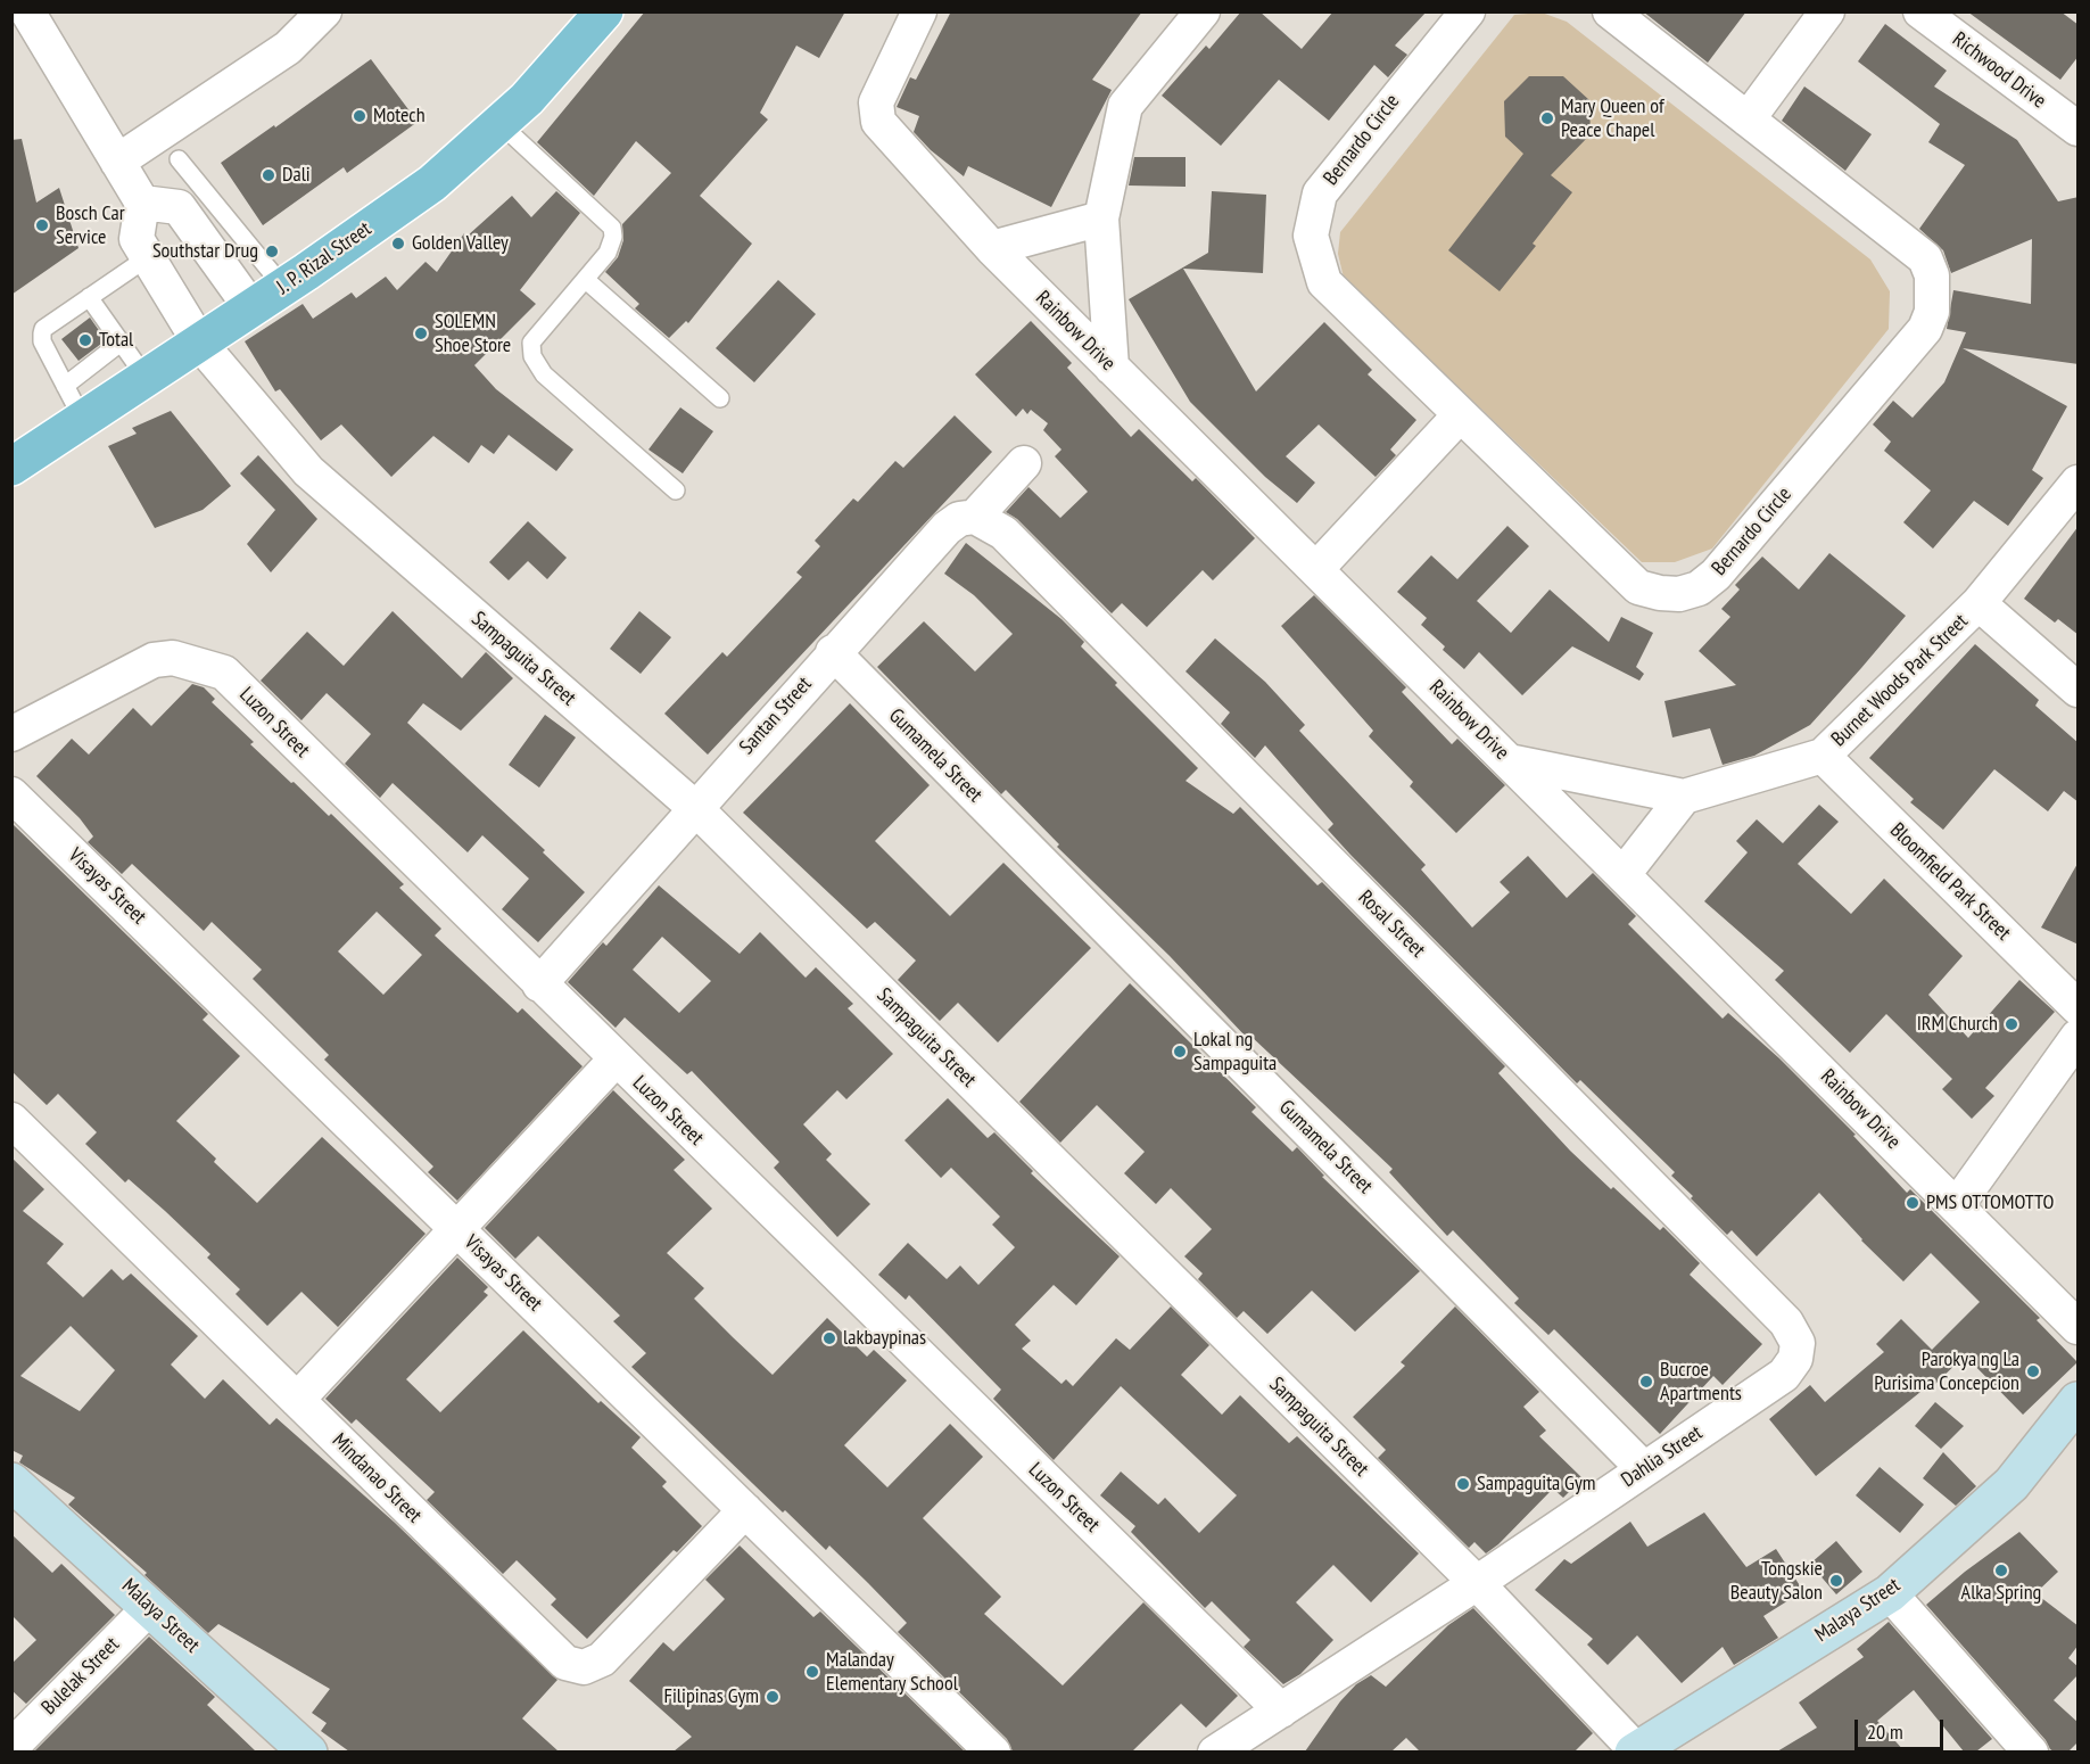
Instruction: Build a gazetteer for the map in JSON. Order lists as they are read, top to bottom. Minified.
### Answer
{"streets":{"main road":["J. P. Rizal Street"],"street":["Richwood Drive","Bernardo Circle","Rainbow Drive","Sampaguita Street","Burnet Woods Park Street","Santan Street","Luzon Street","Gumamela Street","Bloomfield Park Street","Visayas Street","Rosal Street","Dahlia Street","Mindanao Street","Malaya Street","Bulelak Street"]},"crossings":[["J. P. Rizal Street","Sampaguita Street"],["Rainbow Drive","Burnet Woods Park Street"],["Sampaguita Street","Santan Street"],["Sampaguita Street","Dahlia Street"],["Sampaguita Street","Malaya Street"],["Burnet Woods Park Street","Bloomfield Park Street"],["Santan Street","Luzon Street"],["Santan Street","Gumamela Street"],["Santan Street","Rosal Street"],["Gumamela Street","Dahlia Street"],["Visayas Street","Mindanao Street"],["Rosal Street","Dahlia Street"],["Malaya Street","Bulelak Street"]],"places":["Motech","Mary Queen of Peace Chapel","Dali","Bosch Car Service","Golden Valley","Southstar Drug","SOLEMN Shoe Store","Total","IRM Church","Lokal ng Sampaguita","PMS OTTOMOTTO","lakbaypinas","Parokya ng La Purisima Concepcion","Bucroe Apartments","Sampaguita Gym","Alka Spring","Tongskie Beauty Salon","Malanday Elementary School","Filipinas Gym"],"scale_bar":"20 m"}
